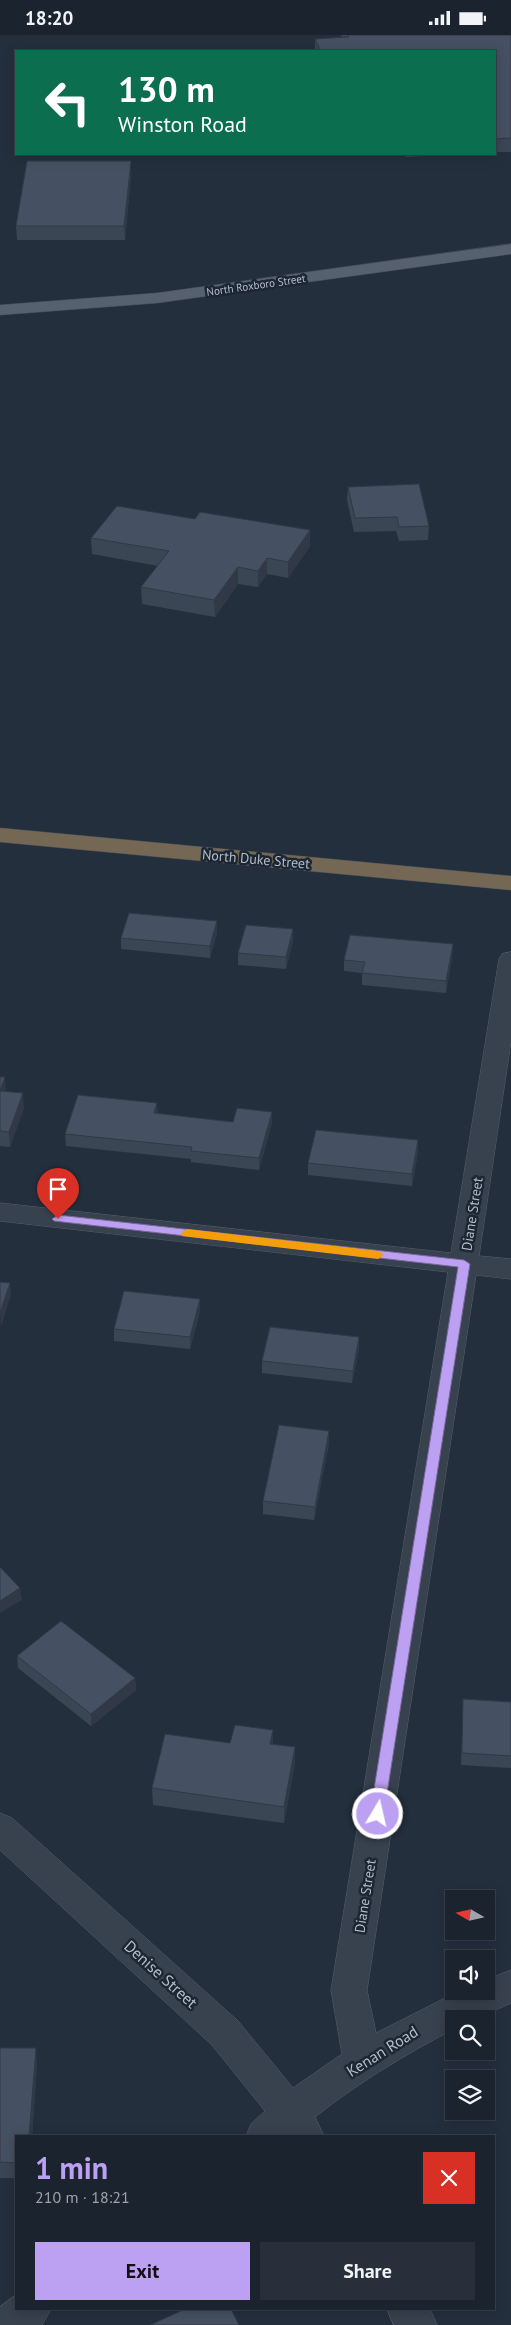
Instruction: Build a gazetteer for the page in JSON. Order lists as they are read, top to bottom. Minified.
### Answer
{"streets":{"highway":["North Duke Street"],"main road":["North Roxboro Street"],"street":["Diane Street","Denise Street","Kenan Road"]},"crossings":[["Diane Street","Kenan Road"],["Denise Street","Kenan Road"]],"north":"left","page":{"status":"18:20","turn":["130 m","Winston Road"],"heading":["1 min","210 m · 18:21"],"buttons":["Exit","Share"]}}
